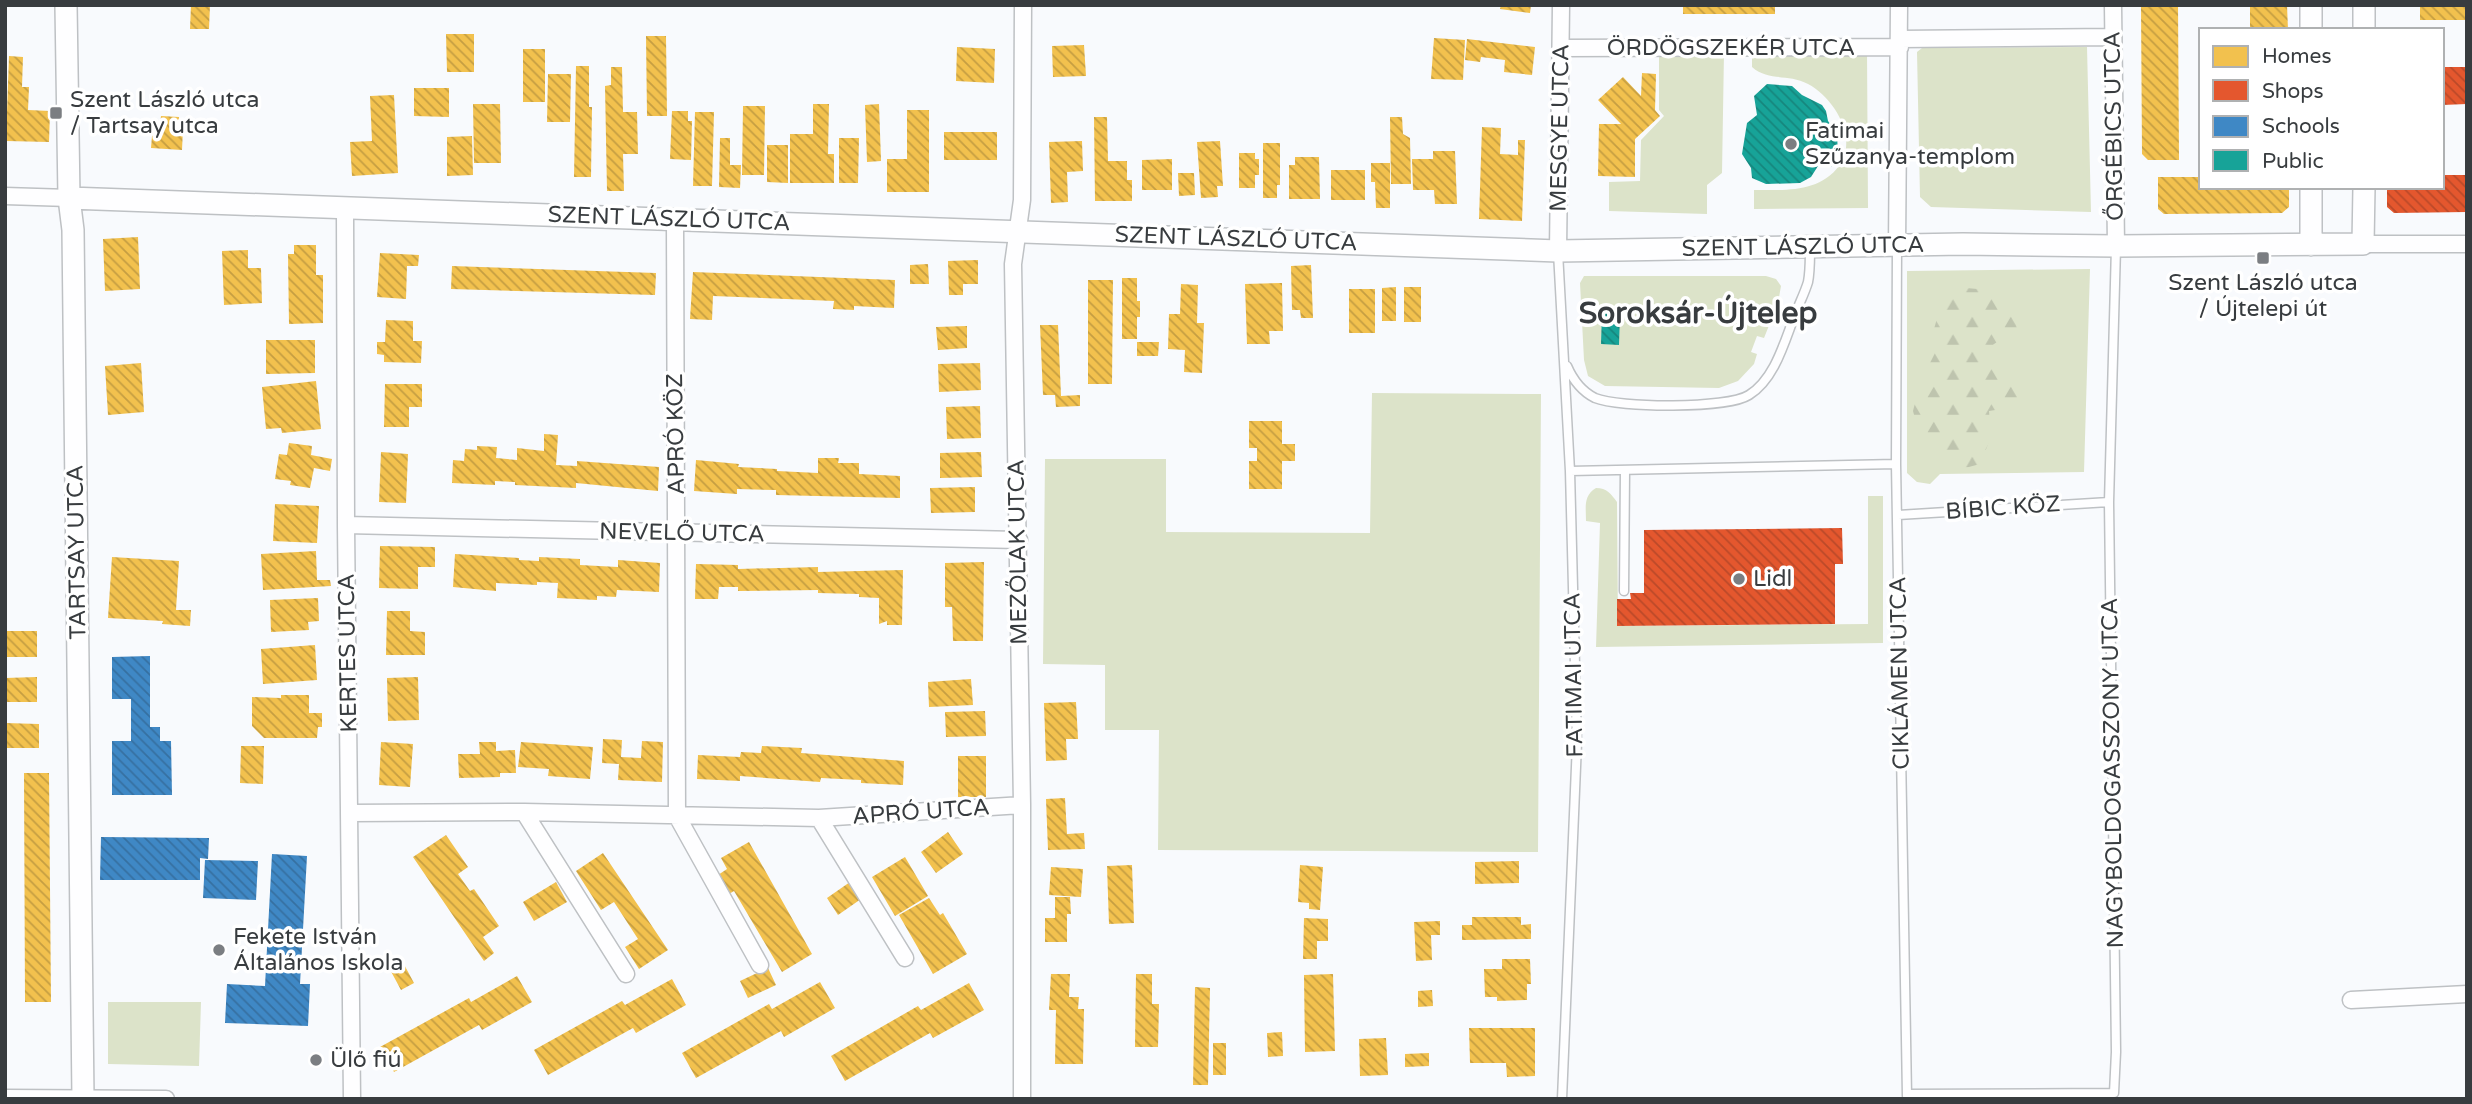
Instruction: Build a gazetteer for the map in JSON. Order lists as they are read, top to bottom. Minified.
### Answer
{"streets":{"street":["ÖRDÖGSZEKÉR UTCA","ŐRGÉBICS UTCA","MESGYE UTCA","SZENT LÁSZLÓ UTCA","APRÓ KÖZ","NEVELŐ UTCA","TARTSAY UTCA","MEZŐLAK UTCA","KERTES UTCA","APRÓ UTCA"],"lane":["BÍBIC KÖZ","CIKLÁMEN UTCA","FATIMAI UTCA","NAGYBOLDOGASSZONY UTCA"]},"crossings":[["ÖRDÖGSZEKÉR UTCA","ŐRGÉBICS UTCA"],["ÖRDÖGSZEKÉR UTCA","MESGYE UTCA"],["ŐRGÉBICS UTCA","SZENT LÁSZLÓ UTCA"],["ŐRGÉBICS UTCA","NAGYBOLDOGASSZONY UTCA"],["MESGYE UTCA","SZENT LÁSZLÓ UTCA"],["MESGYE UTCA","FATIMAI UTCA"],["SZENT LÁSZLÓ UTCA","APRÓ KÖZ"],["SZENT LÁSZLÓ UTCA","TARTSAY UTCA"],["SZENT LÁSZLÓ UTCA","MEZŐLAK UTCA"],["SZENT LÁSZLÓ UTCA","KERTES UTCA"],["SZENT LÁSZLÓ UTCA","CIKLÁMEN UTCA"],["SZENT LÁSZLÓ UTCA","FATIMAI UTCA"],["SZENT LÁSZLÓ UTCA","NAGYBOLDOGASSZONY UTCA"],["APRÓ KÖZ","NEVELŐ UTCA"],["APRÓ KÖZ","APRÓ UTCA"],["BÍBIC KÖZ","CIKLÁMEN UTCA"],["BÍBIC KÖZ","NAGYBOLDOGASSZONY UTCA"],["NEVELŐ UTCA","MEZŐLAK UTCA"],["NEVELŐ UTCA","KERTES UTCA"],["MEZŐLAK UTCA","APRÓ UTCA"],["KERTES UTCA","APRÓ UTCA"],["CIKLÁMEN UTCA","NAGYBOLDOGASSZONY UTCA"]],"districts":["Soroksár-Újtelep"],"places":{"transit":["Szent László utca / Tartsay utca","Szent László utca / Újtelepi út"],"other":["Fatimai Szűzanya-templom","Lidl","Fekete István Általános Iskola","Ülő fiú"]},"legend":["Homes","Shops","Schools","Public"]}
